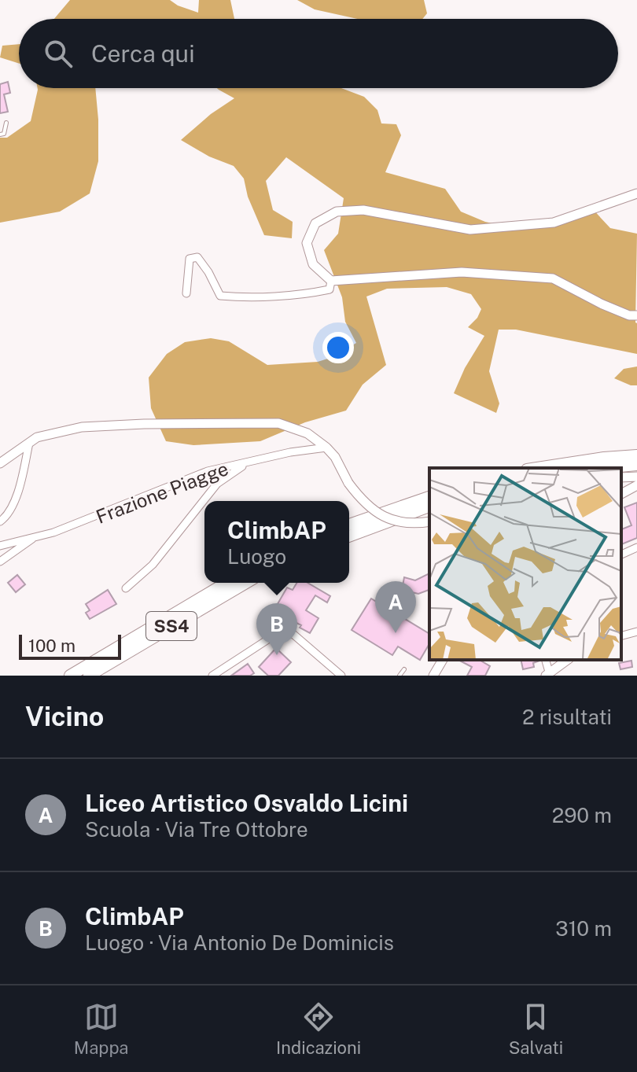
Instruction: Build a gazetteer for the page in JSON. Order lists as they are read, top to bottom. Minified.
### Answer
{"streets":{"highway":["SS4"],"street":["Frazione Piagge"]},"scale_bar":"100 m","page":{"search":"Cerca qui","popup":["ClimbAP","Luogo"],"pins":["A","B"],"scale":"100 m","heading":["Vicino","2 risultati"],"list":[{"mark":"A","name":"Liceo Artistico Osvaldo Licini","note":"Scuola · Via Tre Ottobre","value":"290 m"},{"mark":"B","name":"ClimbAP","note":"Luogo · Via Antonio De Dominicis","value":"310 m"}],"nav":["Mappa","Indicazioni","Salvati"]}}
